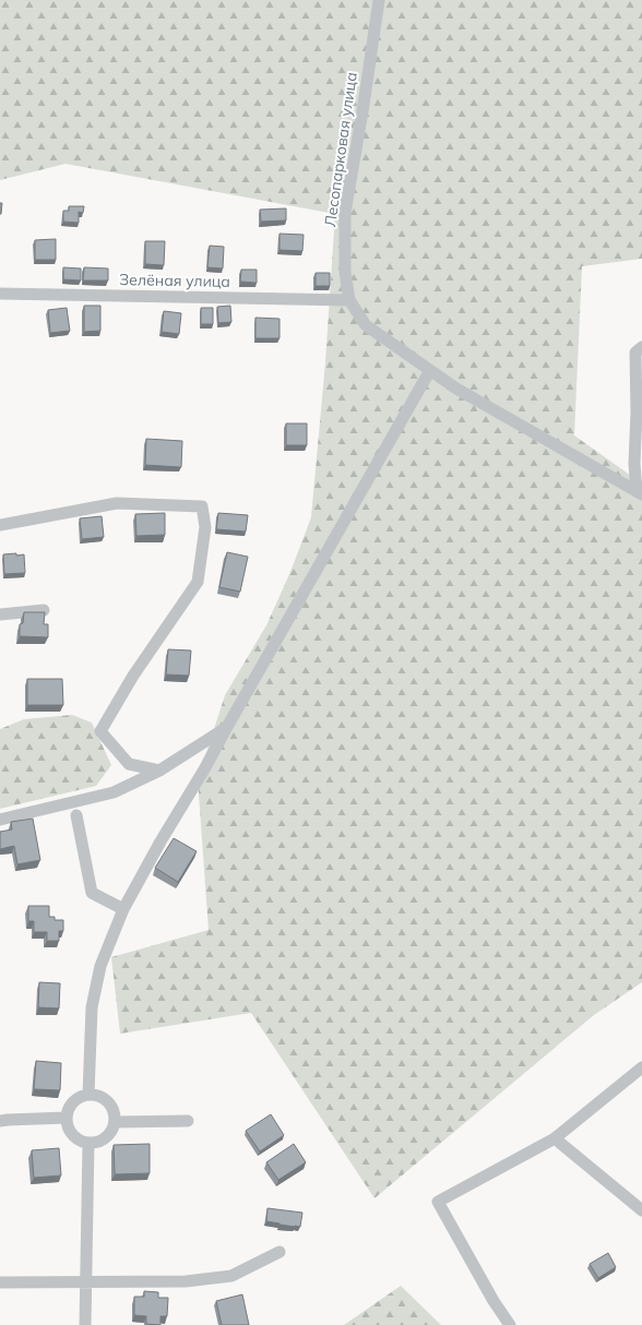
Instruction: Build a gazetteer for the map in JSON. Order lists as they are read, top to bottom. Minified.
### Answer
{"streets":{"street":["Лесопарковая улица","Зелёная улица"]},"crossings":[["Лесопарковая улица","Зелёная улица"]]}
